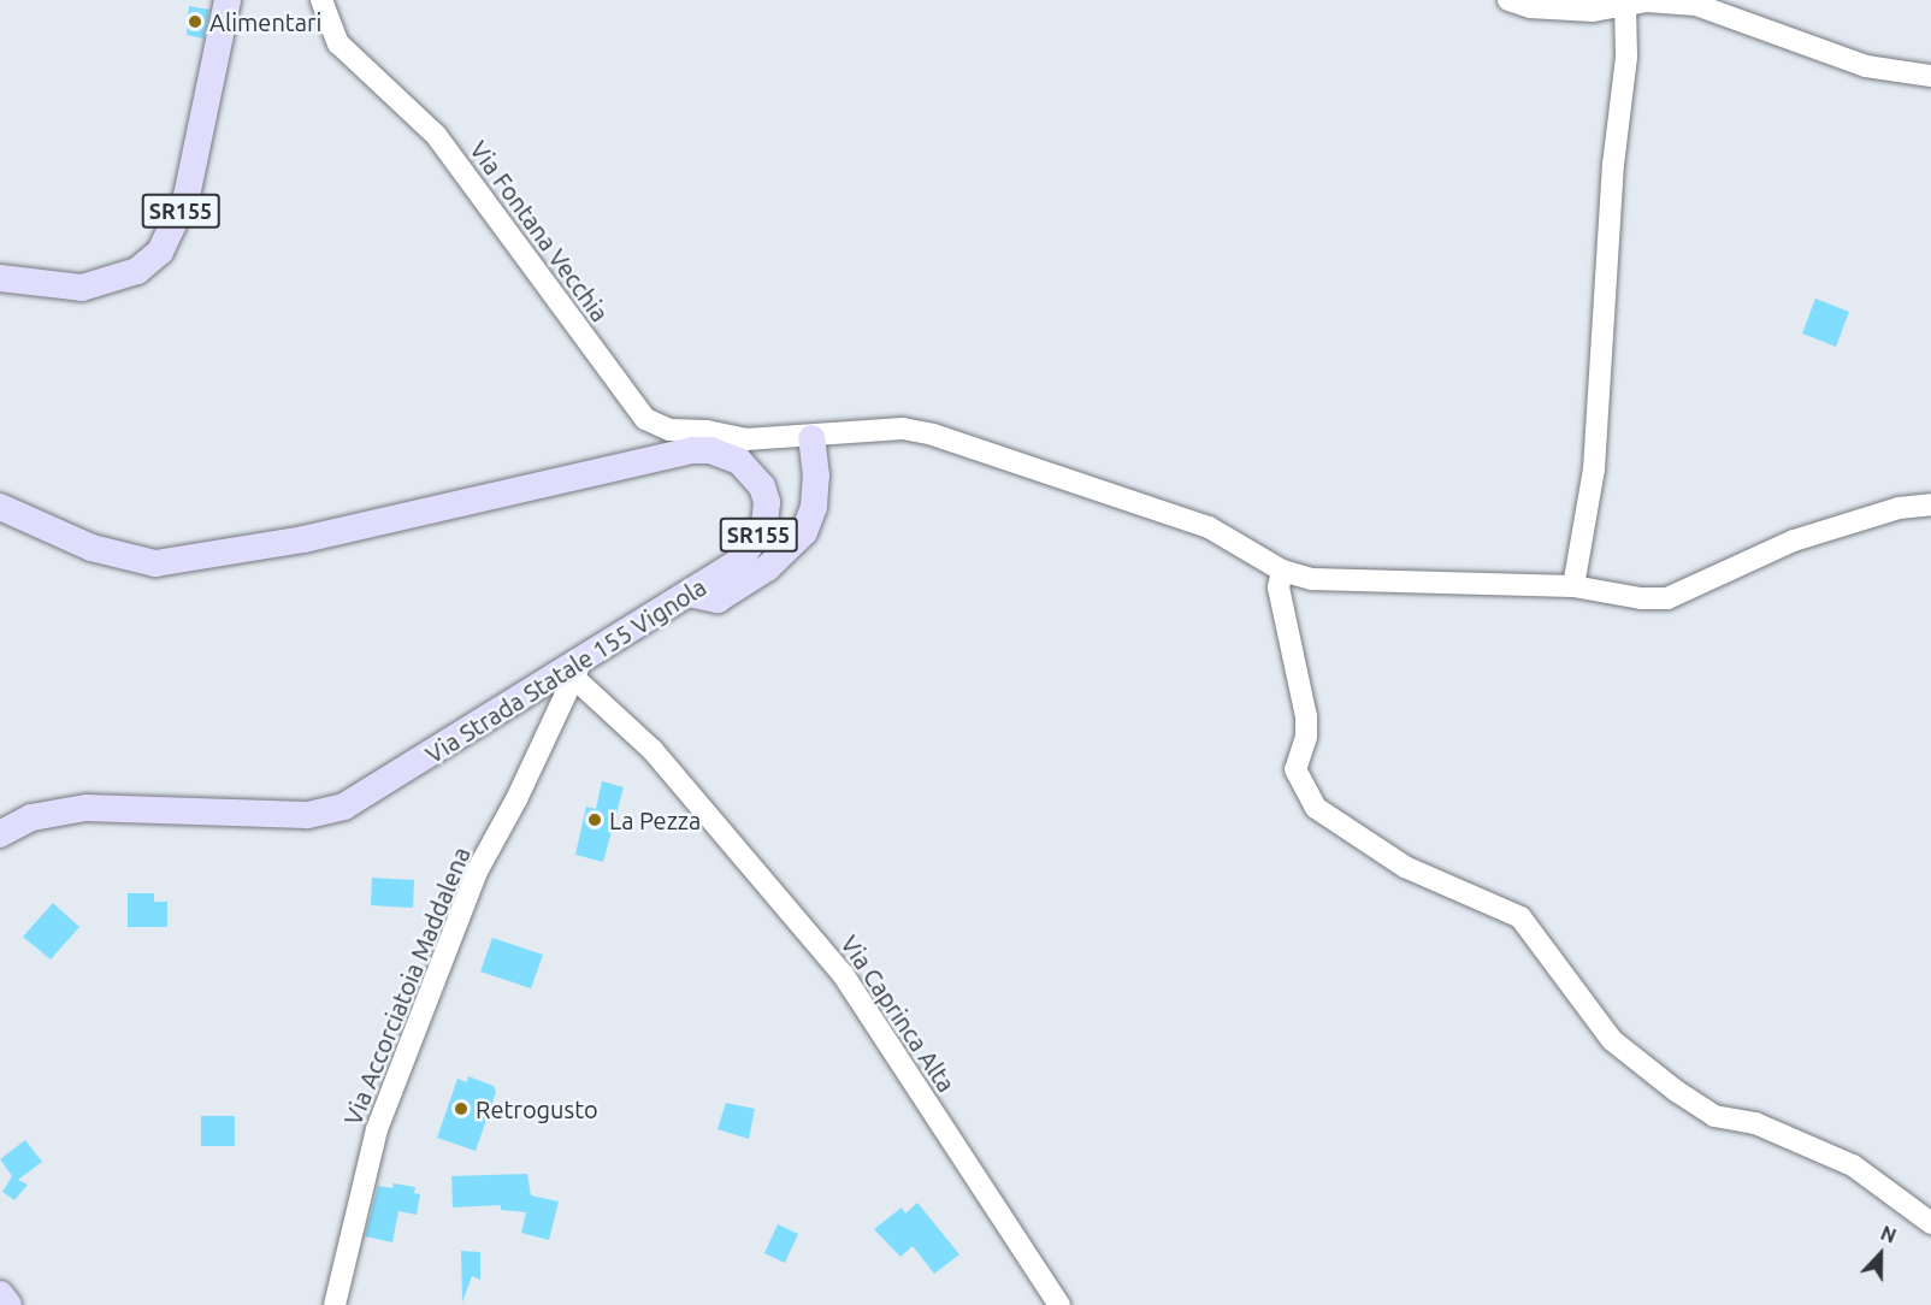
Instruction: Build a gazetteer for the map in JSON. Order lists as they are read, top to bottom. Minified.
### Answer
{"streets":{"main road":["SR155","Via Strada Statale 155 Vignola"],"street":["Via Fontana Vecchia","Via Accorciatoia Maddalena","Via Caprinca Alta"]},"crossings":[["Via Fontana Vecchia","Via Strada Statale 155 Vignola"],["Via Strada Statale 155 Vignola","Via Accorciatoia Maddalena"],["Via Strada Statale 155 Vignola","Via Caprinca Alta"],["Via Accorciatoia Maddalena","Via Caprinca Alta"]],"places":["Alimentari","La Pezza","Retrogusto"],"north":"top"}
